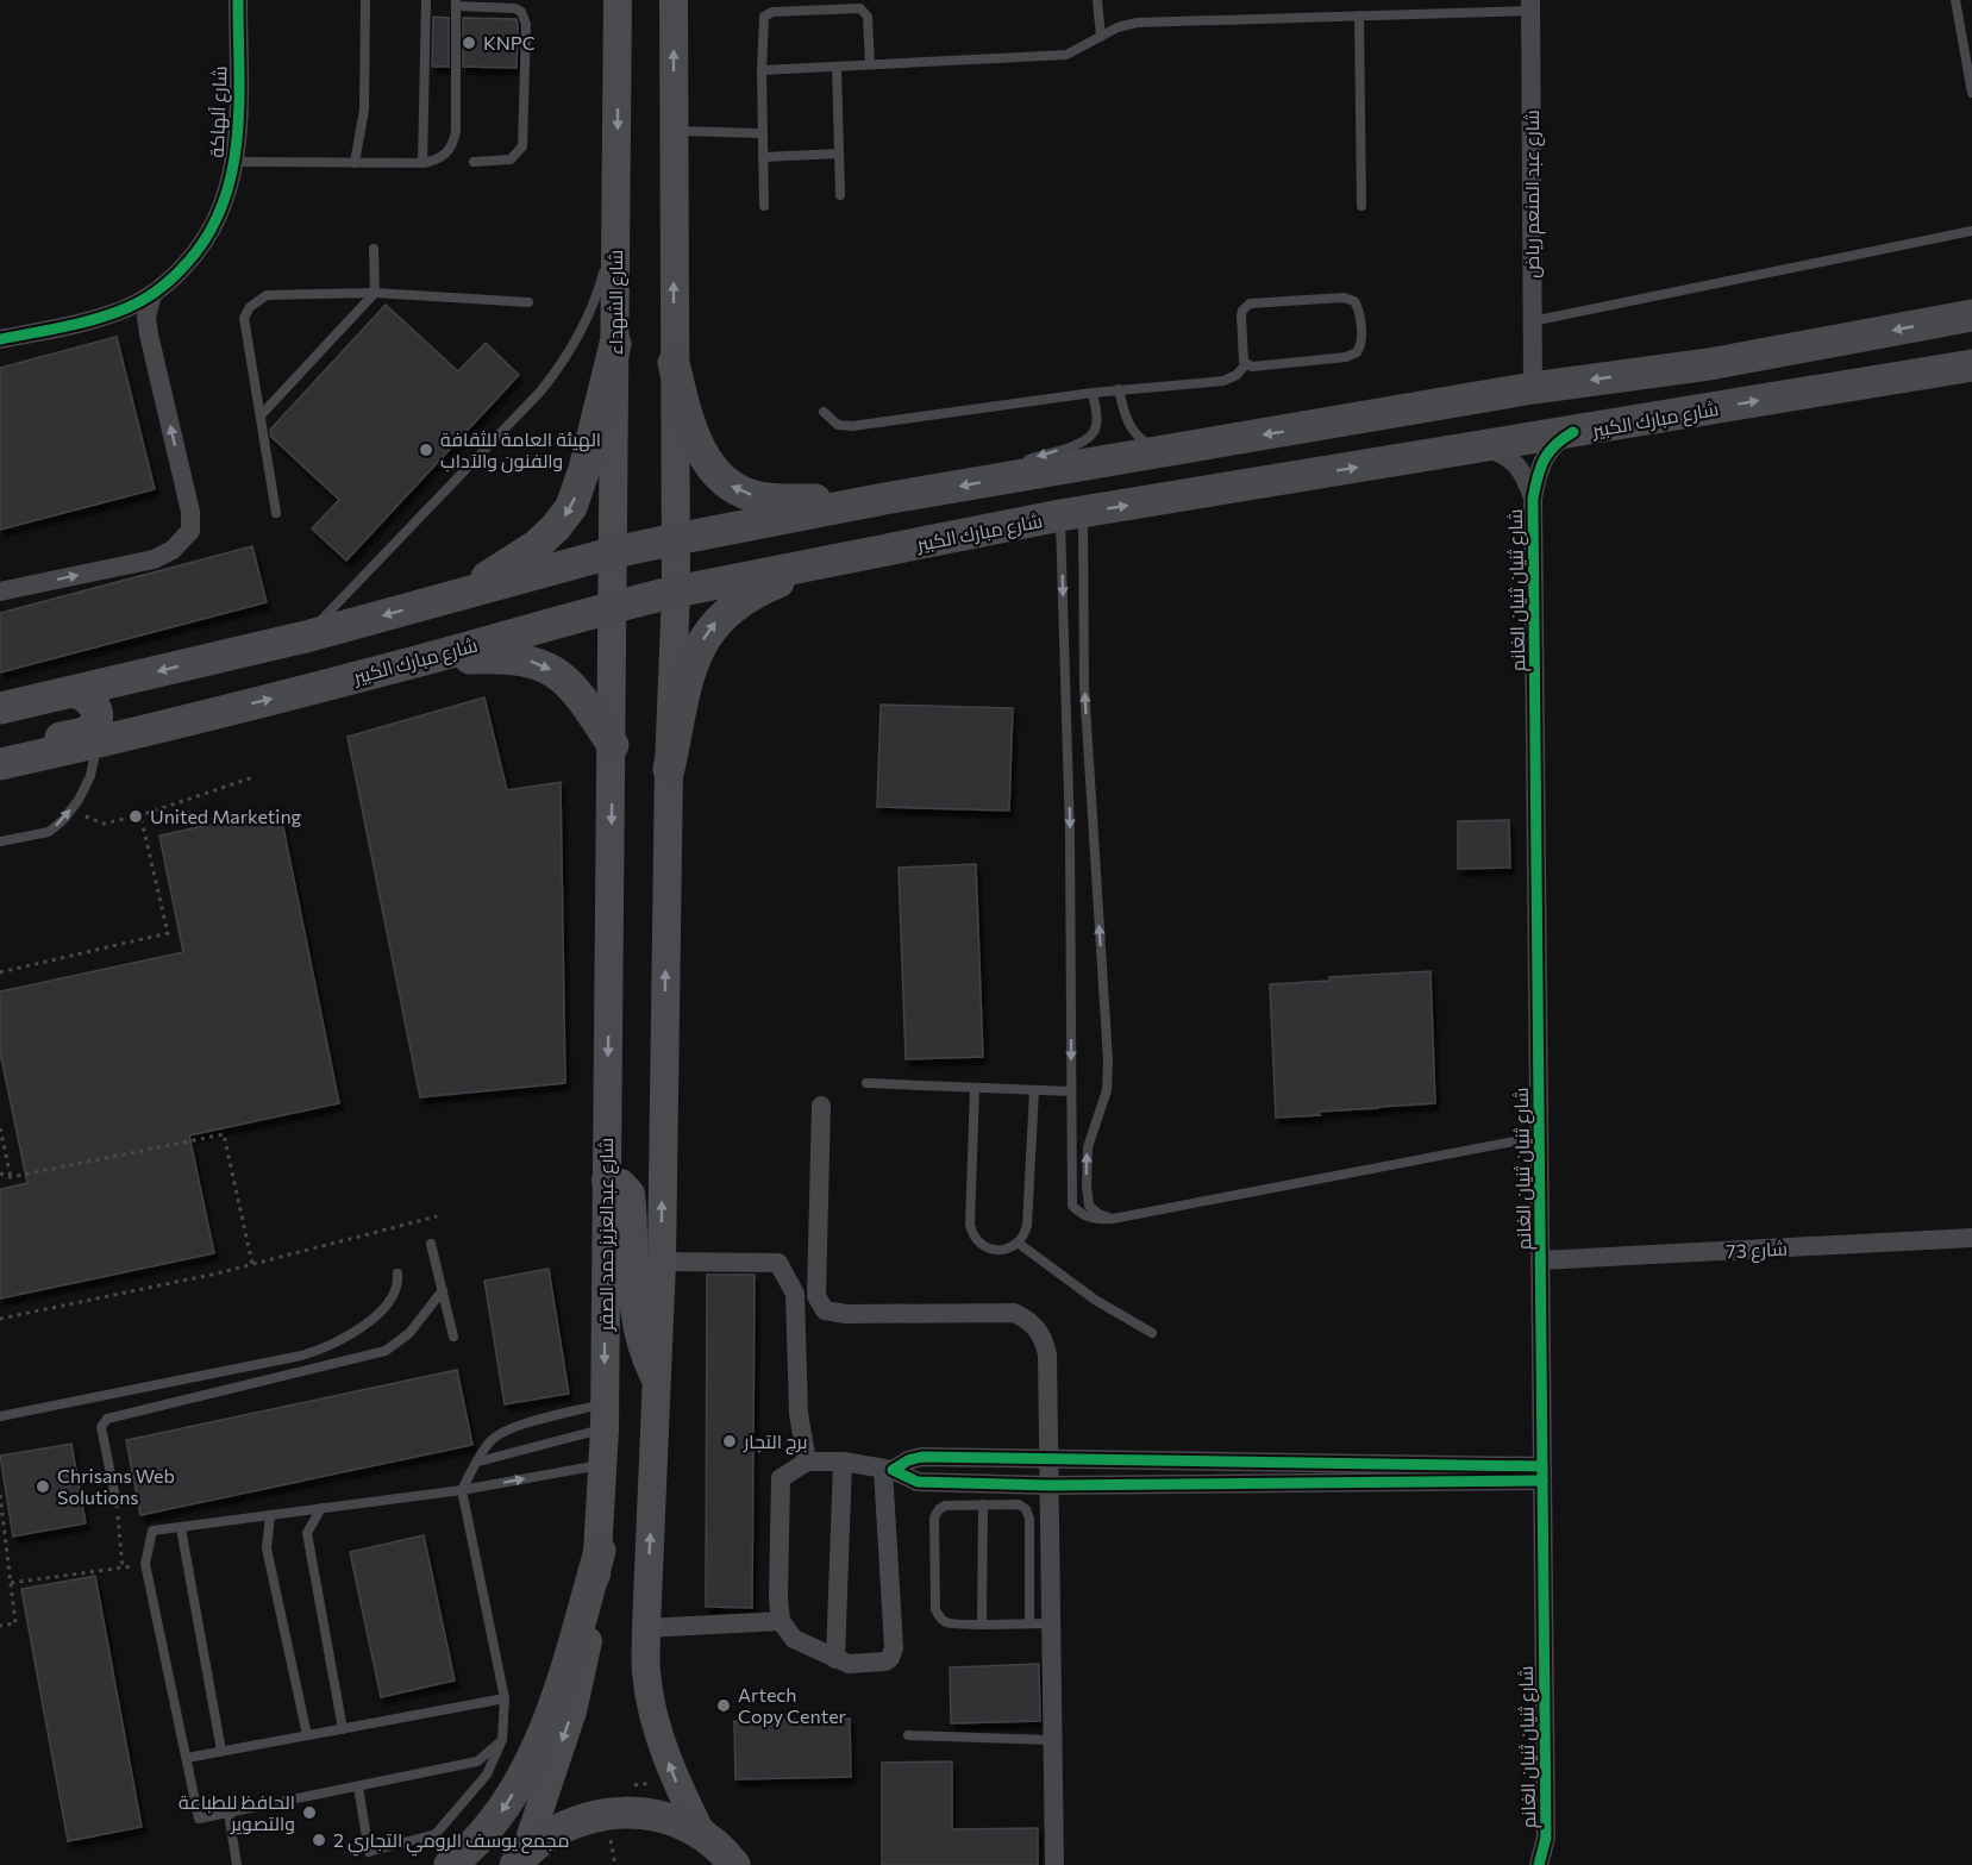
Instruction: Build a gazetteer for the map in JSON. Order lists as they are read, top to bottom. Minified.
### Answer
{"streets":{"main road":["شارع الشهداء","شارع مبارك الكبير","شارع عبدالعزيز حمد الصقر"],"street":["شارع آلهاكة","شارع عبد المنعم رياض","شارع ثنيان ثنيان الغانم","شارع 73"]},"crossings":[["شارع الشهداء","شارع مبارك الكبير"],["شارع الشهداء","شارع عبدالعزيز حمد الصقر"],["شارع مبارك الكبير","شارع عبدالعزيز حمد الصقر"],["شارع ثنيان ثنيان الغانم","شارع 73"]],"places":["KNPC","الهيئة العامة للثقافة والفنون والآداب","United Marketing","برج التجار","Chrisans Web Solutions","Artech Copy Center","الحافظ للطباعة والتصوير","مجمع يوسف الرومي التجاري 2"]}
